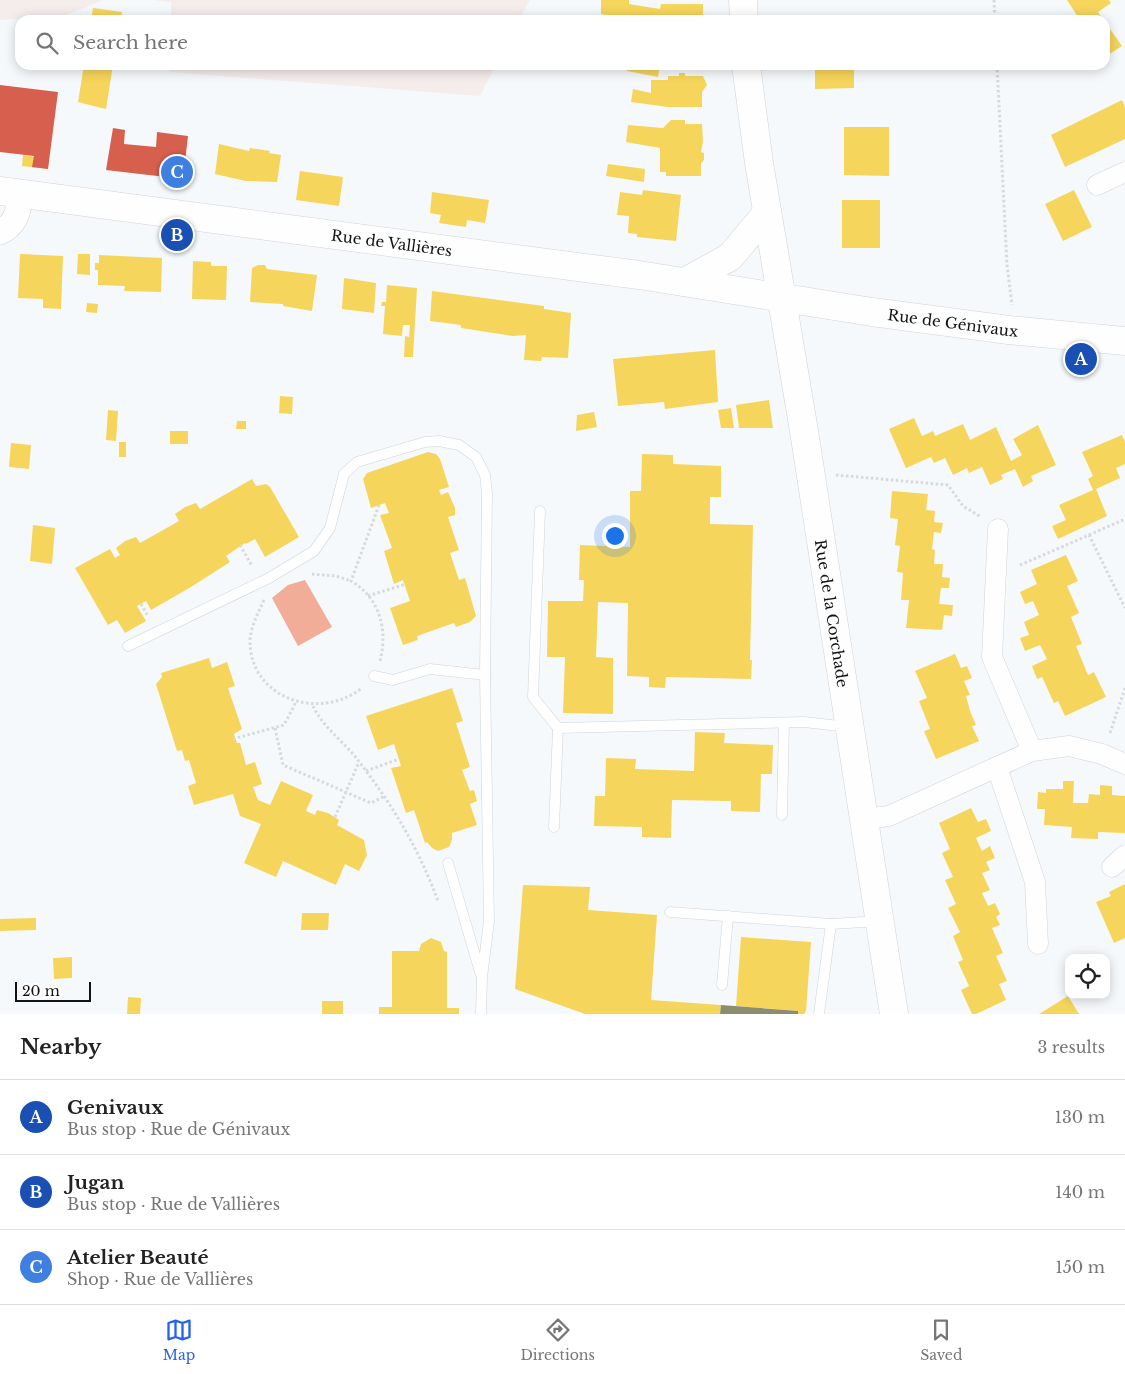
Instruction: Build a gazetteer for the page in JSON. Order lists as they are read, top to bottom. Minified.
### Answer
{"streets":{"main road":["Rue de Vallières","Rue de Génivaux","Rue de la Corchade"]},"crossings":[["Rue de Vallières","Rue de Génivaux"],["Rue de Vallières","Rue de la Corchade"],["Rue de Génivaux","Rue de la Corchade"]],"scale_bar":"20 m","page":{"search":"Search here","pins":["C","B","A"],"scale":"20 m","heading":["Nearby","3 results"],"list":[{"mark":"A","name":"Genivaux","note":"Bus stop · Rue de Génivaux","value":"130 m"},{"mark":"B","name":"Jugan","note":"Bus stop · Rue de Vallières","value":"140 m"},{"mark":"C","name":"Atelier Beauté","note":"Shop · Rue de Vallières","value":"150 m"}],"nav":["Map","Directions","Saved"]}}
